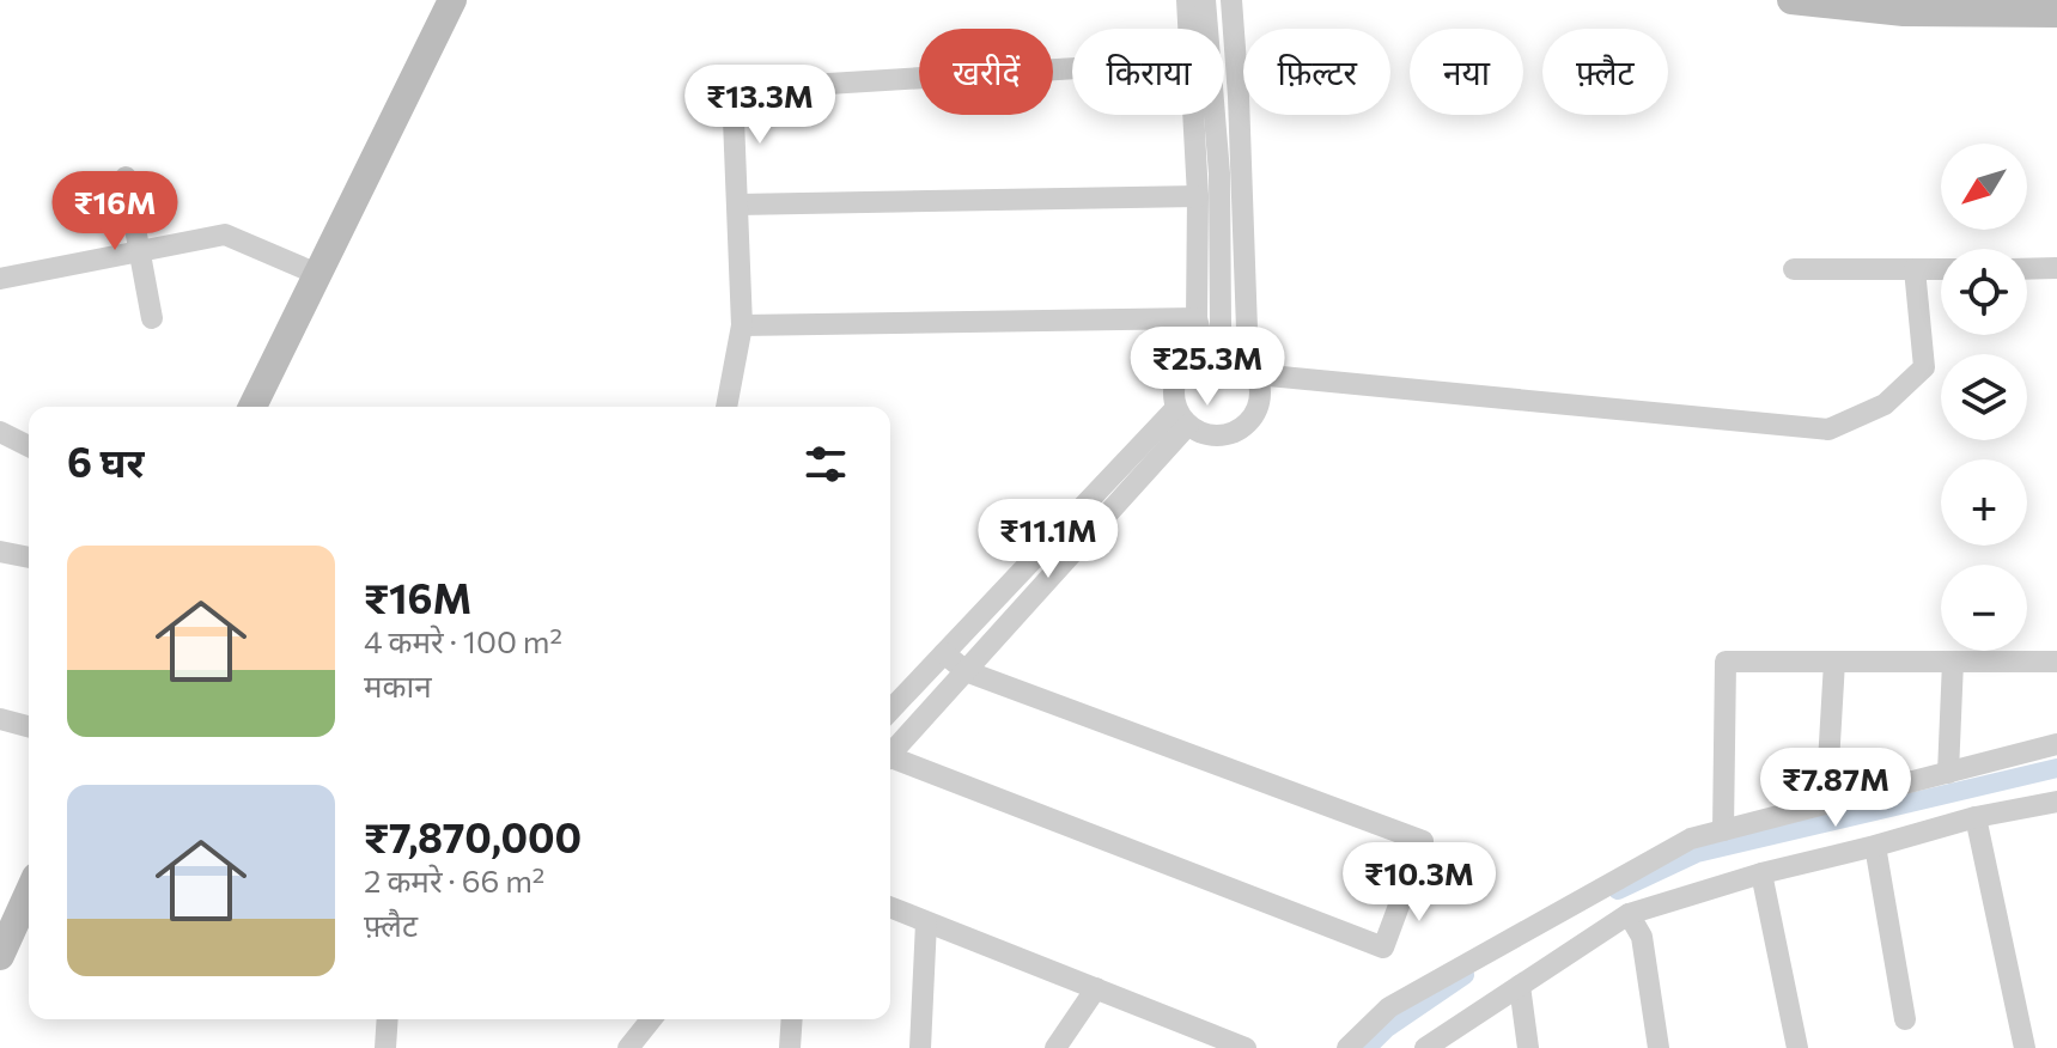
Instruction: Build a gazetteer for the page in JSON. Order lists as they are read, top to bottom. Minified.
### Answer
{"north":"bottom left","page":{"chip":["खरीदें","किराया","फ़िल्टर","नया","फ़्लैट"],"price":["₹13.3M","₹16M","₹25.3M","₹11.1M","₹7.87M","₹10.3M"],"map_buttons":["+","−"],"heading":"6 घर","list":[{"name":"₹16M","note":"4 कमरे · 100 m² · मकान"},{"name":"₹7,870,000","note":"2 कमरे · 66 m² · फ़्लैट"}]}}
